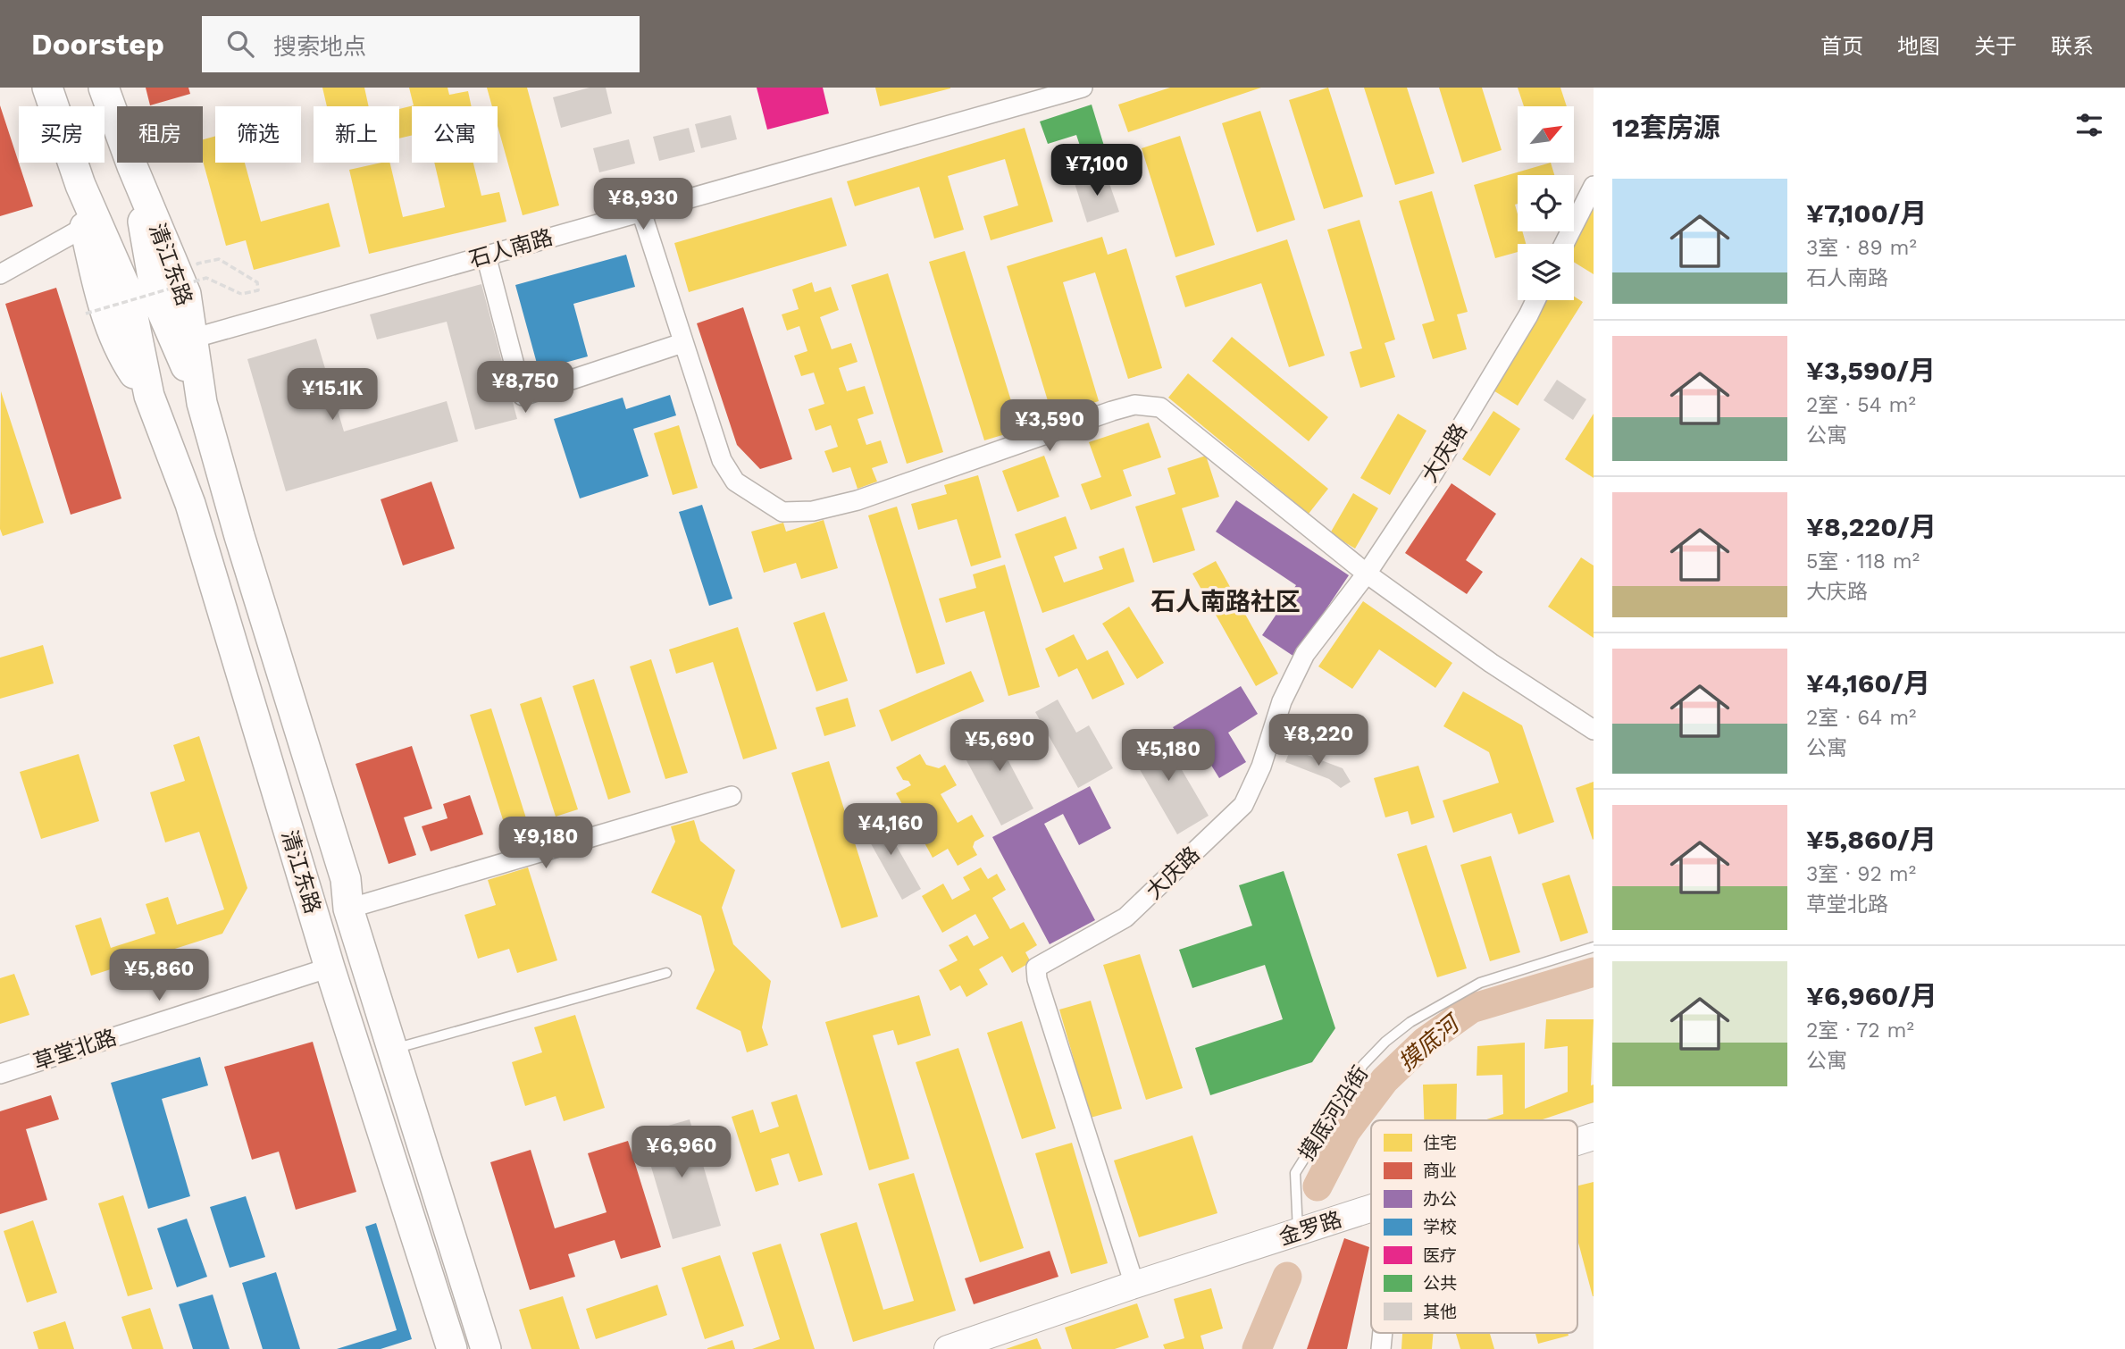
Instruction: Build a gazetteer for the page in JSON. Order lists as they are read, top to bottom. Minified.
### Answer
{"streets":{"main road":["清江东路"],"street":["石人南路","大庆路","草堂北路","金罗路"],"lane":["摸底河沿街"]},"crossings":[["石人南路","清江东路"],["清江东路","草堂北路"],["大庆路","金罗路"],["摸底河沿街","金罗路"]],"districts":["石人南路社区"],"water":["摸底河"],"legend":["住宅","商业","办公","学校","医疗","公共","其他"],"north":"top right","page":{"header":"Doorstep","search":"搜索地点","nav":["首页","地图","关于","联系"],"heading":"12套房源","chip":["买房","租房","筛选","新上","公寓"],"price":["¥7,100","¥8,930","¥8,750","¥15.1K","¥3,590","¥8,220","¥5,690","¥5,180","¥4,160","¥9,180","¥5,860","¥6,960"],"list":[{"name":"¥7,100/月","note":"3室 · 89 m² · 石人南路"},{"name":"¥3,590/月","note":"2室 · 54 m² · 公寓"},{"name":"¥8,220/月","note":"5室 · 118 m² · 大庆路"},{"name":"¥4,160/月","note":"2室 · 64 m² · 公寓"},{"name":"¥5,860/月","note":"3室 · 92 m² · 草堂北路"},{"name":"¥6,960/月","note":"2室 · 72 m² · 公寓"}]}}
